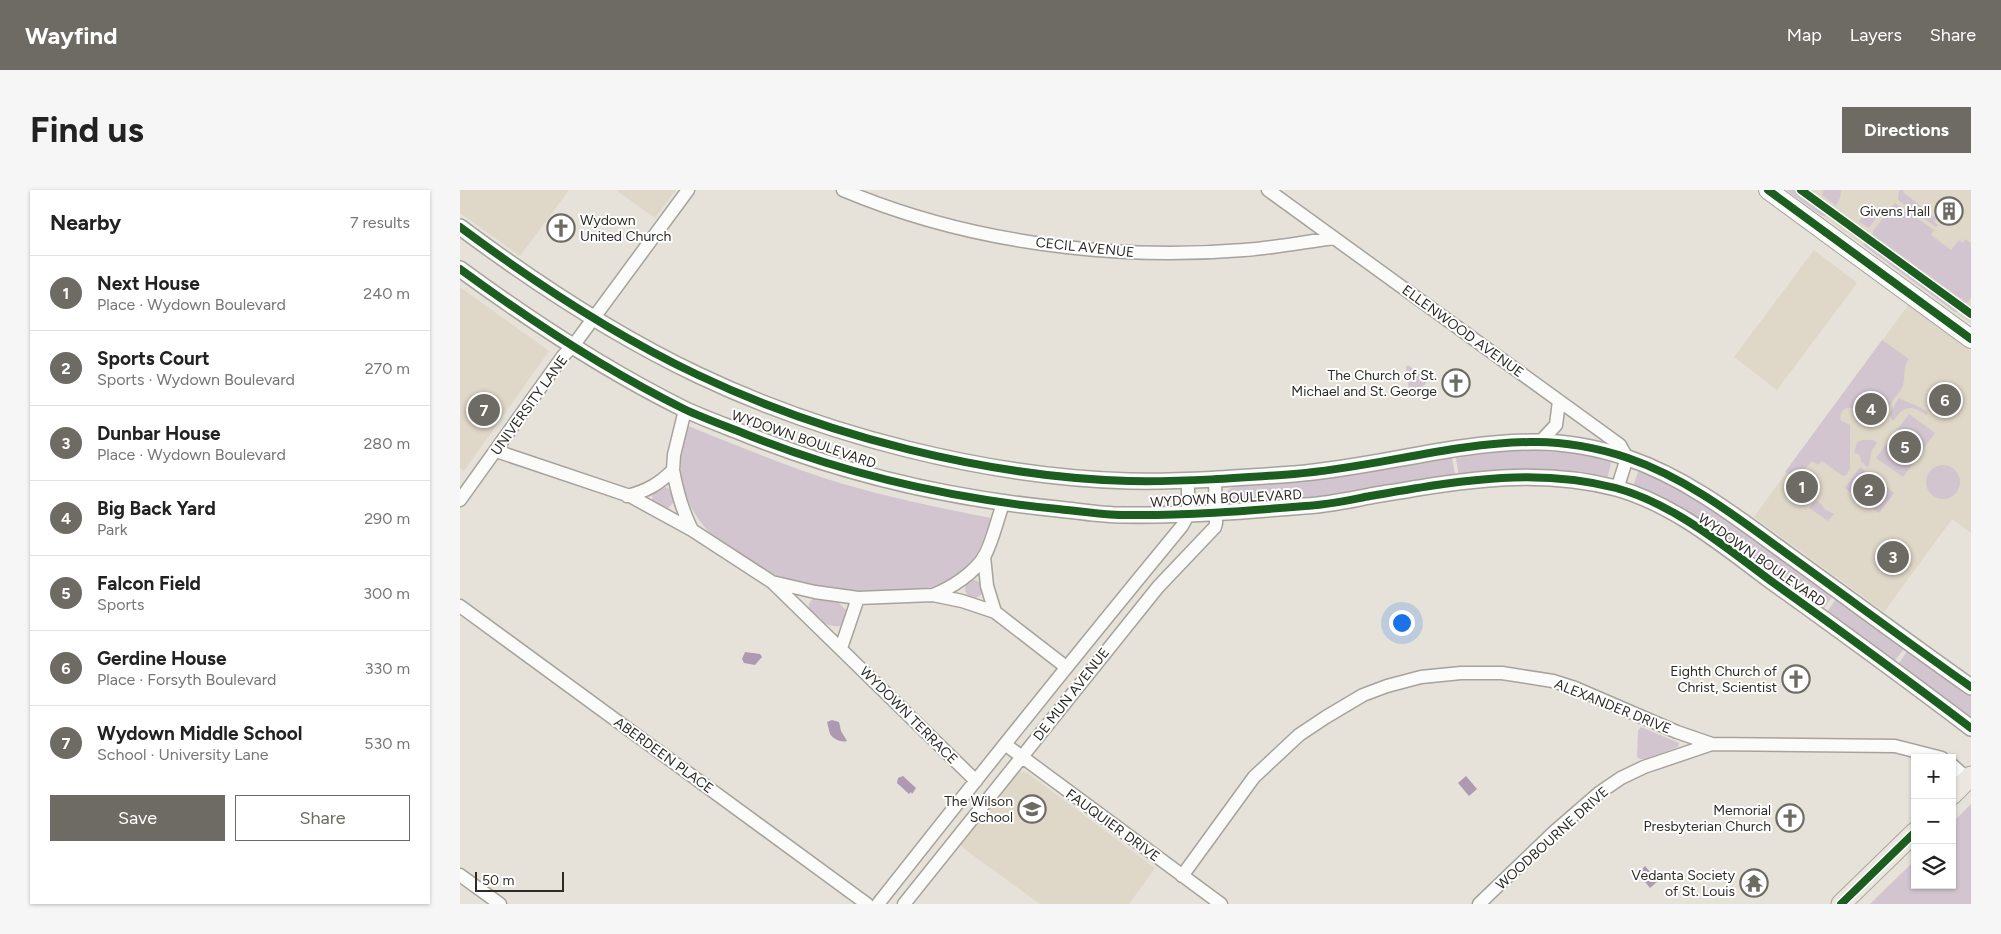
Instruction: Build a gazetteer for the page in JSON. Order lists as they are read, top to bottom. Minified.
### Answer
{"streets":{"street":["CECIL AVENUE","ELLENWOOD AVENUE","UNIVERSITY LANE","WYDOWN BOULEVARD","DE MUN AVENUE","ALEXANDER DRIVE","WYDOWN TERRACE","ABERDEEN PLACE","FAUQUIER DRIVE","WOODBOURNE DRIVE"]},"crossings":[["CECIL AVENUE","ELLENWOOD AVENUE"],["ELLENWOOD AVENUE","WYDOWN BOULEVARD"],["UNIVERSITY LANE","WYDOWN BOULEVARD"],["UNIVERSITY LANE","WYDOWN TERRACE"],["WYDOWN BOULEVARD","DE MUN AVENUE"],["WYDOWN BOULEVARD","WYDOWN TERRACE"],["DE MUN AVENUE","WYDOWN TERRACE"],["DE MUN AVENUE","FAUQUIER DRIVE"],["ALEXANDER DRIVE","FAUQUIER DRIVE"],["ALEXANDER DRIVE","WOODBOURNE DRIVE"]],"places":{"building":["Givens Hall"],"church":["Wydown United Church","The Church of St. Michael and St. George","Eighth Church of Christ, Scientist","Memorial Presbyterian Church"],"school or university":["The Wilson School"],"temple":["Vedanta Society of St. Louis"]},"scale_bar":"50 m","page":{"header":"Wayfind","nav":["Map","Layers","Share"],"buttons":["Directions",["Save","Share"]],"title":"Find us","heading":["Nearby","7 results"],"list":[{"mark":"1","name":"Next House","note":"Place · Wydown Boulevard","value":"240 m"},{"mark":"2","name":"Sports Court","note":"Sports · Wydown Boulevard","value":"270 m"},{"mark":"3","name":"Dunbar House","note":"Place · Wydown Boulevard","value":"280 m"},{"mark":"4","name":"Big Back Yard","note":"Park","value":"290 m"},{"mark":"5","name":"Falcon Field","note":"Sports","value":"300 m"},{"mark":"6","name":"Gerdine House","note":"Place · Forsyth Boulevard","value":"330 m"},{"mark":"7","name":"Wydown Middle School","note":"School · University Lane","value":"530 m"}],"pins":["6","4","7","5","1","2","3"],"map_buttons":["+","−"],"scale":"50 m"}}
